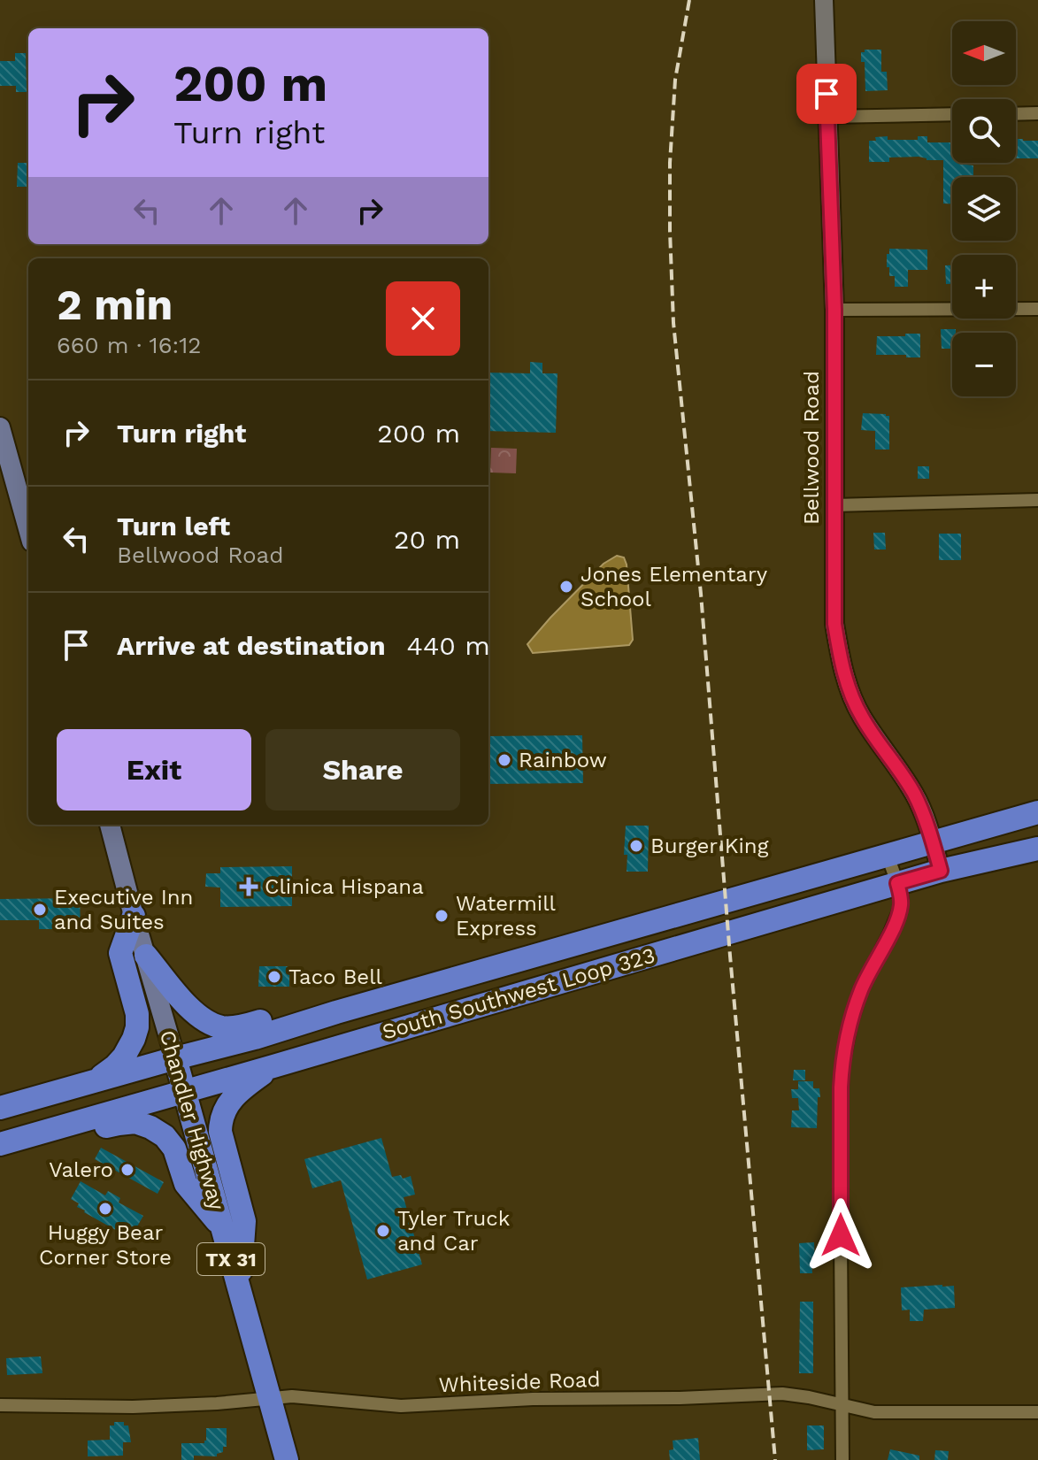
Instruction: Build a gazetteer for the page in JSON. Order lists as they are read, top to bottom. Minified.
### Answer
{"streets":{"highway":["South Southwest Loop 323","Chandler Highway","TX 31"],"street":["Bellwood Road","Whiteside Road"]},"crossings":[["Bellwood Road","South Southwest Loop 323"],["South Southwest Loop 323","Chandler Highway"],["Chandler Highway","Whiteside Road"]],"places":{"other":["Jones Elementary School","Rainbow","Burger King","Executive Inn and Suites","Watermill Express","Taco Bell","Valero","Huggy Bear Corner Store","Tyler Truck and Car"],"health":["Clinica Hispana"]},"north":"left","page":{"map_buttons":["+","−"],"turn":["200 m","Turn right"],"heading":["2 min","660 m · 16:12"],"list":[{"name":"Turn right","value":"200 m"},{"name":"Turn left","note":"Bellwood Road","value":"20 m"},{"name":"Arrive at destination","value":"440 m"}],"buttons":["Exit","Share"]}}
